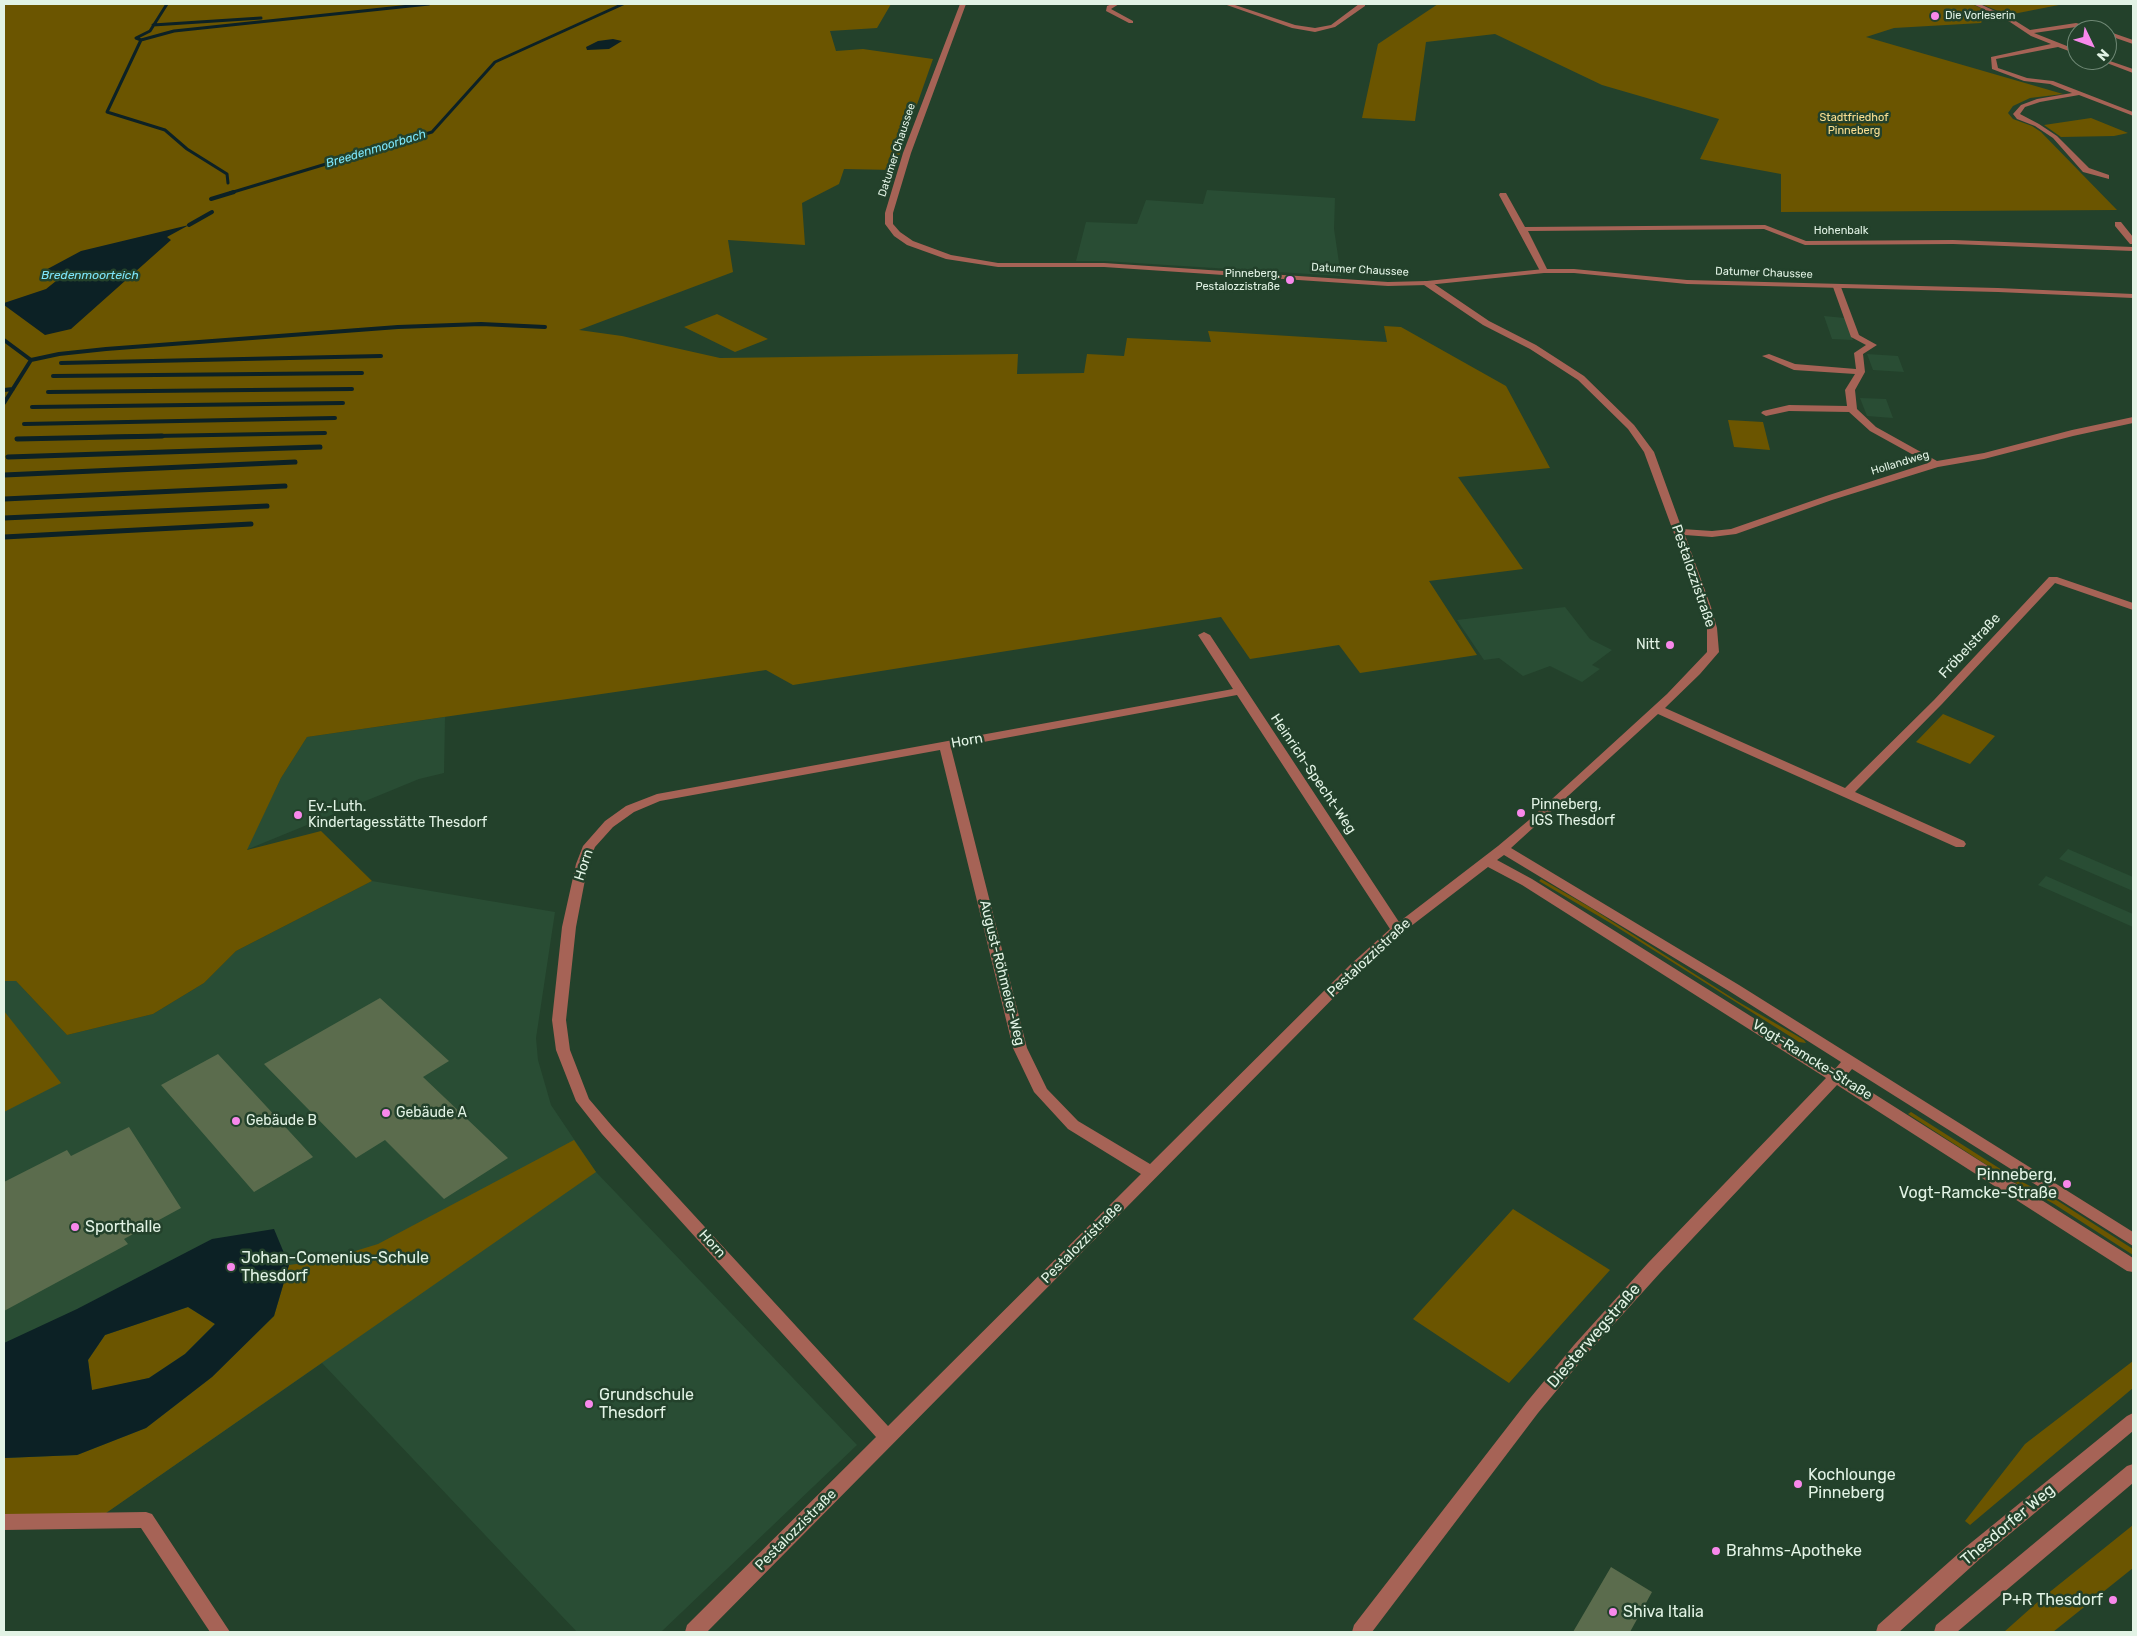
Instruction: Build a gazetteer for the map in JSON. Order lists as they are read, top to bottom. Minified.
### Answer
{"streets":{"street":["Datumer Chaussee","Hohenbalk","Hollandweg","Pestalozzistraße","Fröbelstraße","Horn","Heinrich-Specht-Weg","August-Röhmeier-Weg","Vogt-Ramcke-Straße","Diesterwegstraße","Thesdorfer Weg"]},"crossings":[["Datumer Chaussee","Pestalozzistraße"],["Hollandweg","Pestalozzistraße"],["Pestalozzistraße","Horn"],["Pestalozzistraße","Heinrich-Specht-Weg"],["Pestalozzistraße","August-Röhmeier-Weg"],["Pestalozzistraße","Vogt-Ramcke-Straße"],["Horn","Heinrich-Specht-Weg"],["Horn","August-Röhmeier-Weg"],["Vogt-Ramcke-Straße","Diesterwegstraße"]],"water":["Breedenmoorbach","Bredenmoorteich"],"parks":["Stadtfriedhof Pinneberg"],"places":["Die Vorleserin","Pinneberg, Pestalozzistraße","Nitt","Pinneberg, IGS Thesdorf","Ev.-Luth. Kindertagesstätte Thesdorf","Gebäude A","Gebäude B","Pinneberg, Vogt-Ramcke-Straße","Sporthalle","Johan-Comenius-Schule Thesdorf","Grundschule Thesdorf","Kochlounge Pinneberg","Brahms-Apotheke","P+R Thesdorf","Shiva Italia"],"north":"bottom right"}
